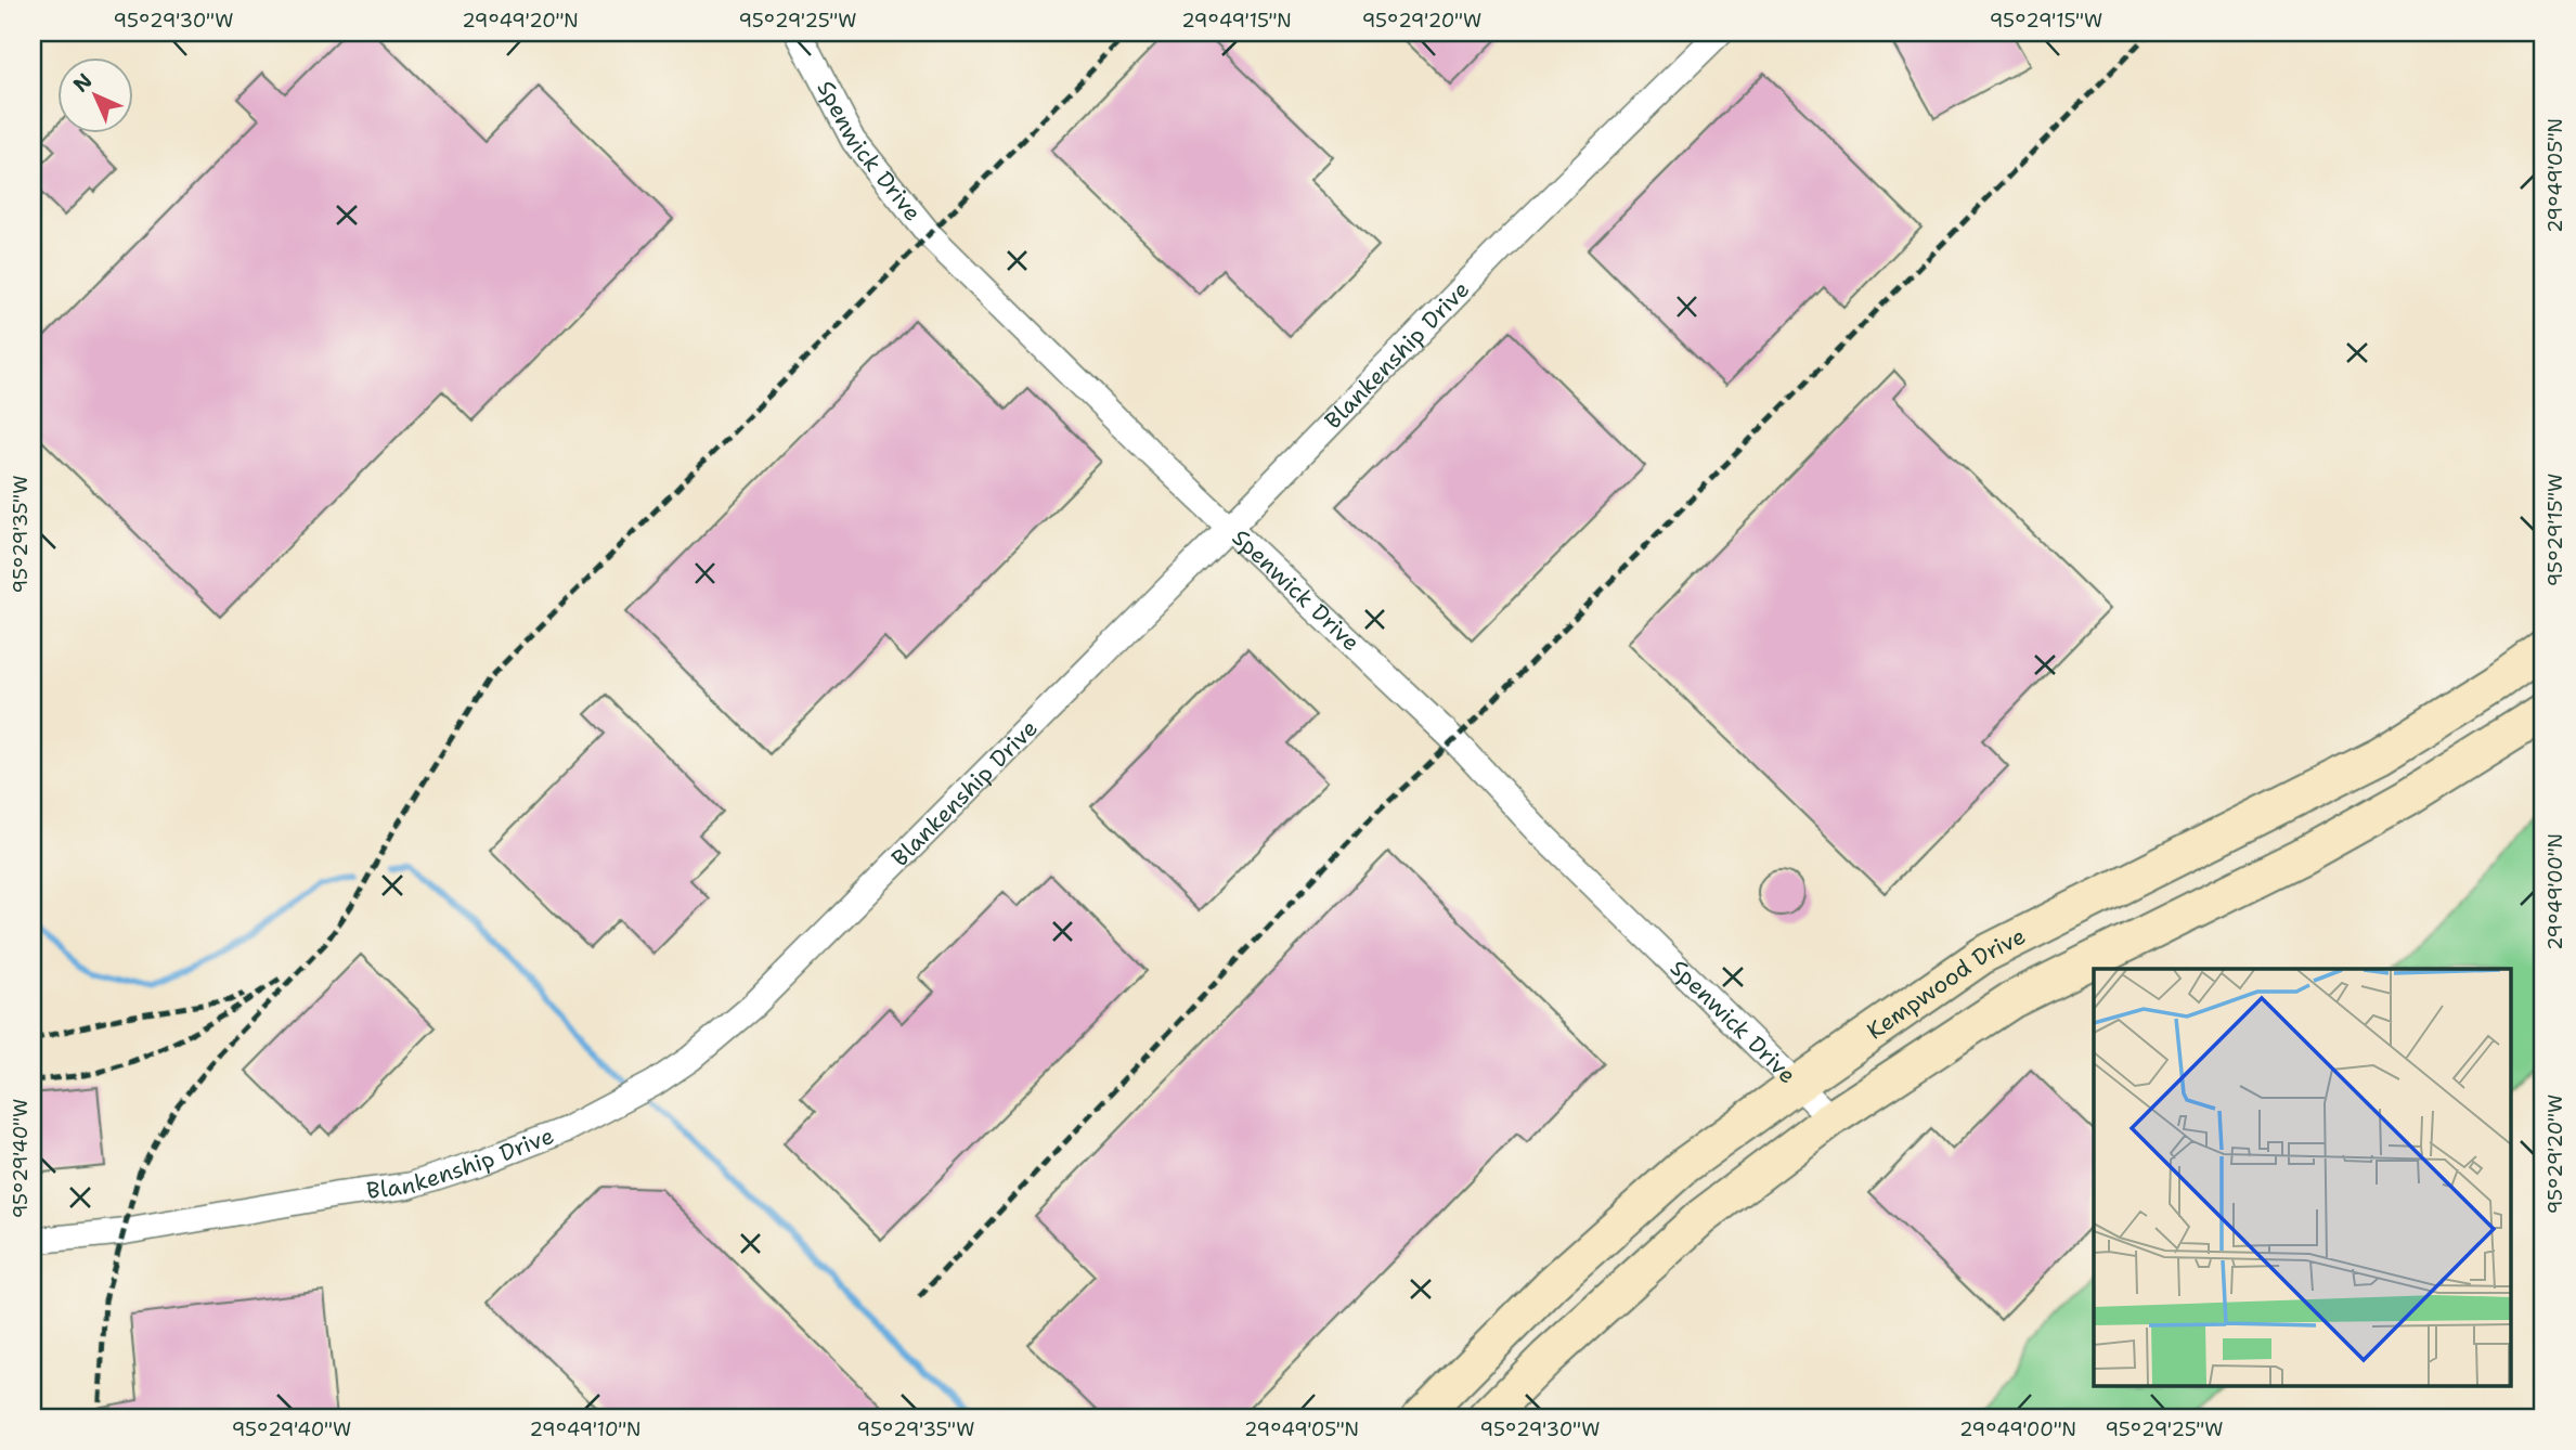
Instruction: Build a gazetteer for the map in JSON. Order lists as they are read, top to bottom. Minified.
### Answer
{"streets":{"main road":["Kempwood Drive"],"street":["Spenwick Drive","Blankenship Drive"]},"crossings":[["Spenwick Drive","Blankenship Drive"],["Spenwick Drive","Kempwood Drive"]],"north":"top left","coordinates":["95°29'30\"W","29°49'20\"N","95°29'25\"W","29°49'15\"N","95°29'20\"W","95°29'15\"W","29°49'05\"N","95°29'35\"W","29°49'00\"N","95°29'40\"W","29°49'10\"N"]}
